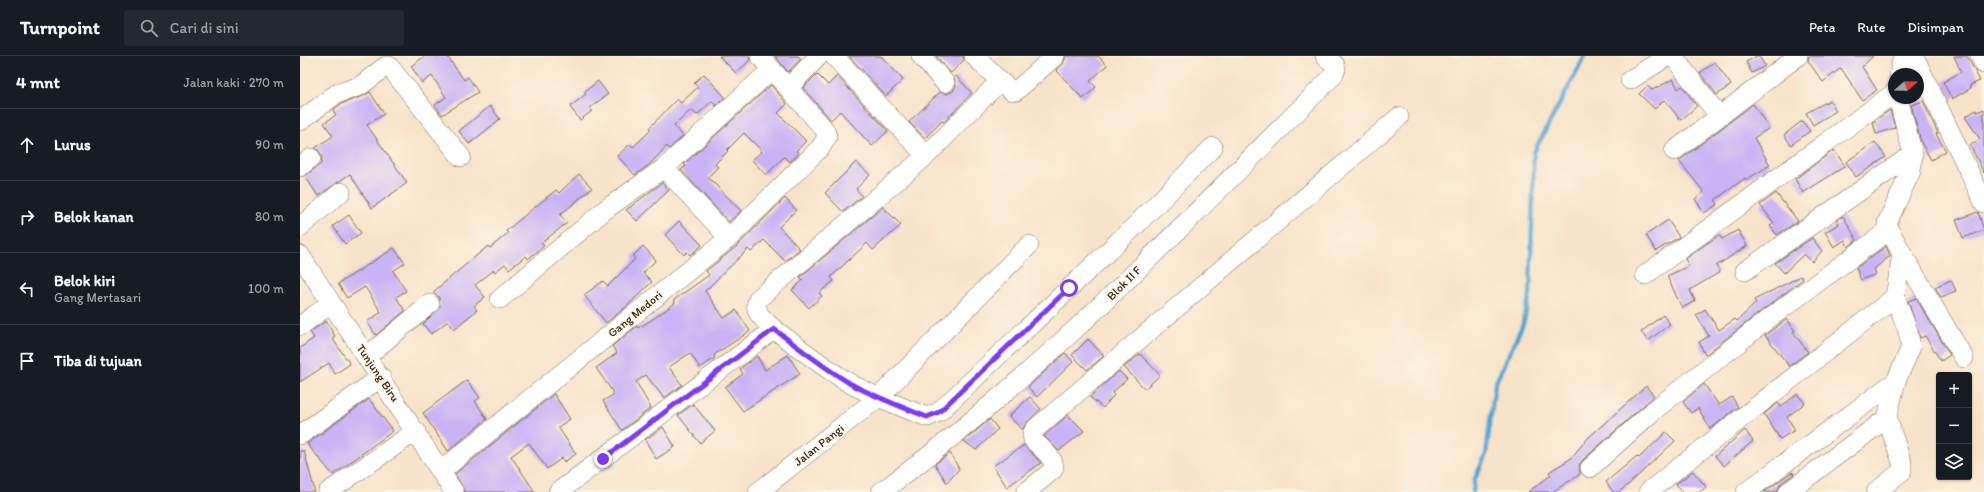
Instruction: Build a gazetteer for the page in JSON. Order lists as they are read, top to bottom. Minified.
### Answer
{"streets":{"street":["Blok II F","Gang Medori","Tunjung Biru","Jalan Pangi"]},"crossings":[["Gang Medori","Tunjung Biru"]],"north":"right","page":{"header":"Turnpoint","search":"Cari di sini","nav":["Peta","Rute","Disimpan"],"heading":["4 mnt","Jalan kaki · 270 m"],"list":[["Lurus","90 m"],["Belok kanan","80 m"],["Belok kiri","Gang Mertasari","100 m"],"Tiba di tujuan"],"map_buttons":["+","−"]}}
